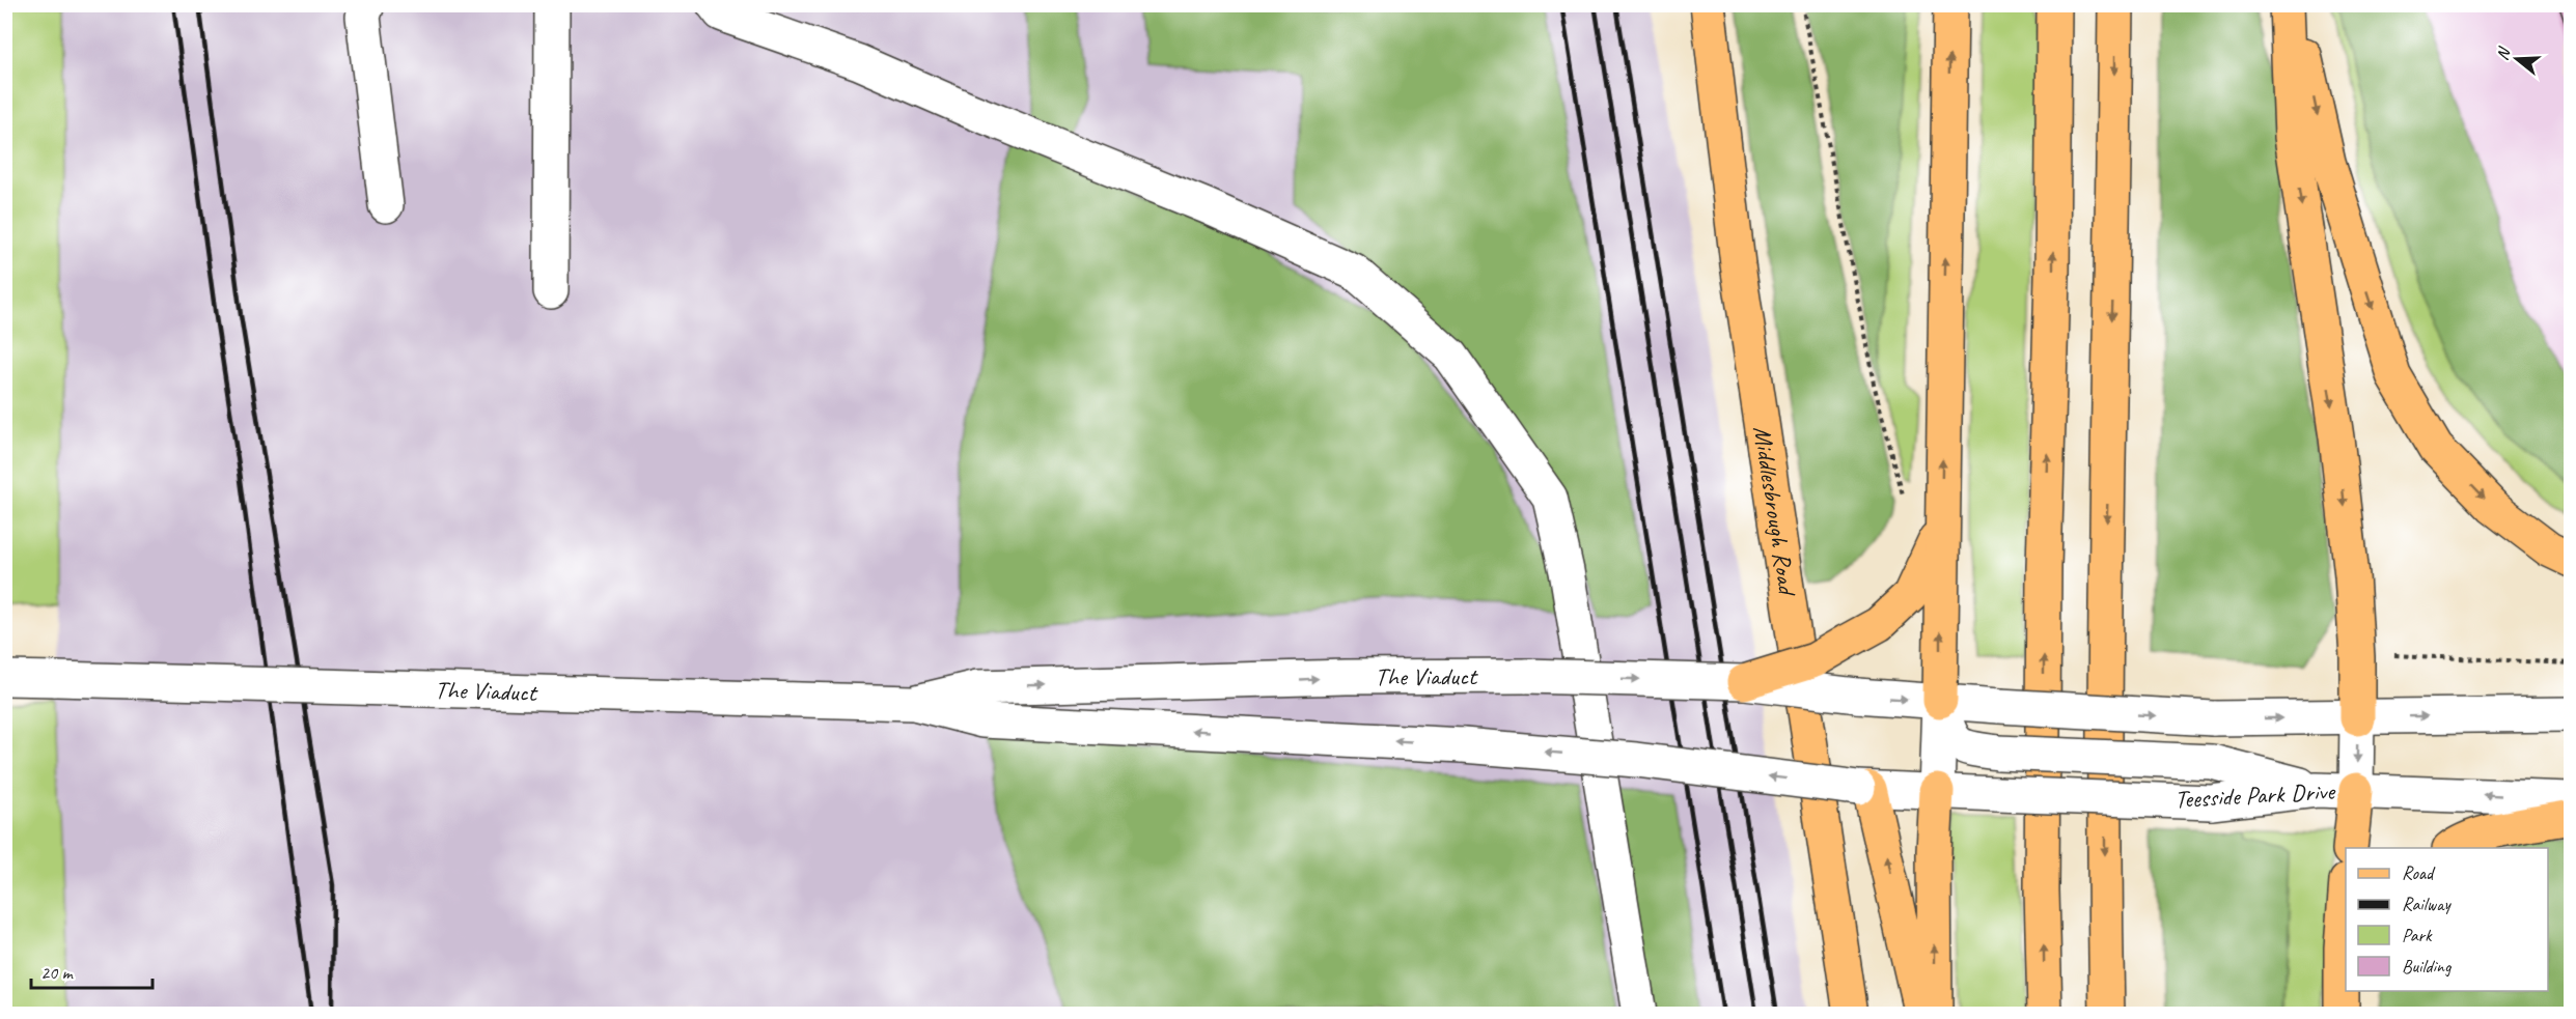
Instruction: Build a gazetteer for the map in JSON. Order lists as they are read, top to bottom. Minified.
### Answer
{"streets":{"main road":["Middlesbrough Road"],"street":["The Viaduct","Teesside Park Drive"]},"crossings":[["The Viaduct","Teesside Park Drive"]],"legend":["Road","Railway","Park","Building"],"scale_bar":"20 m","north":"left"}
